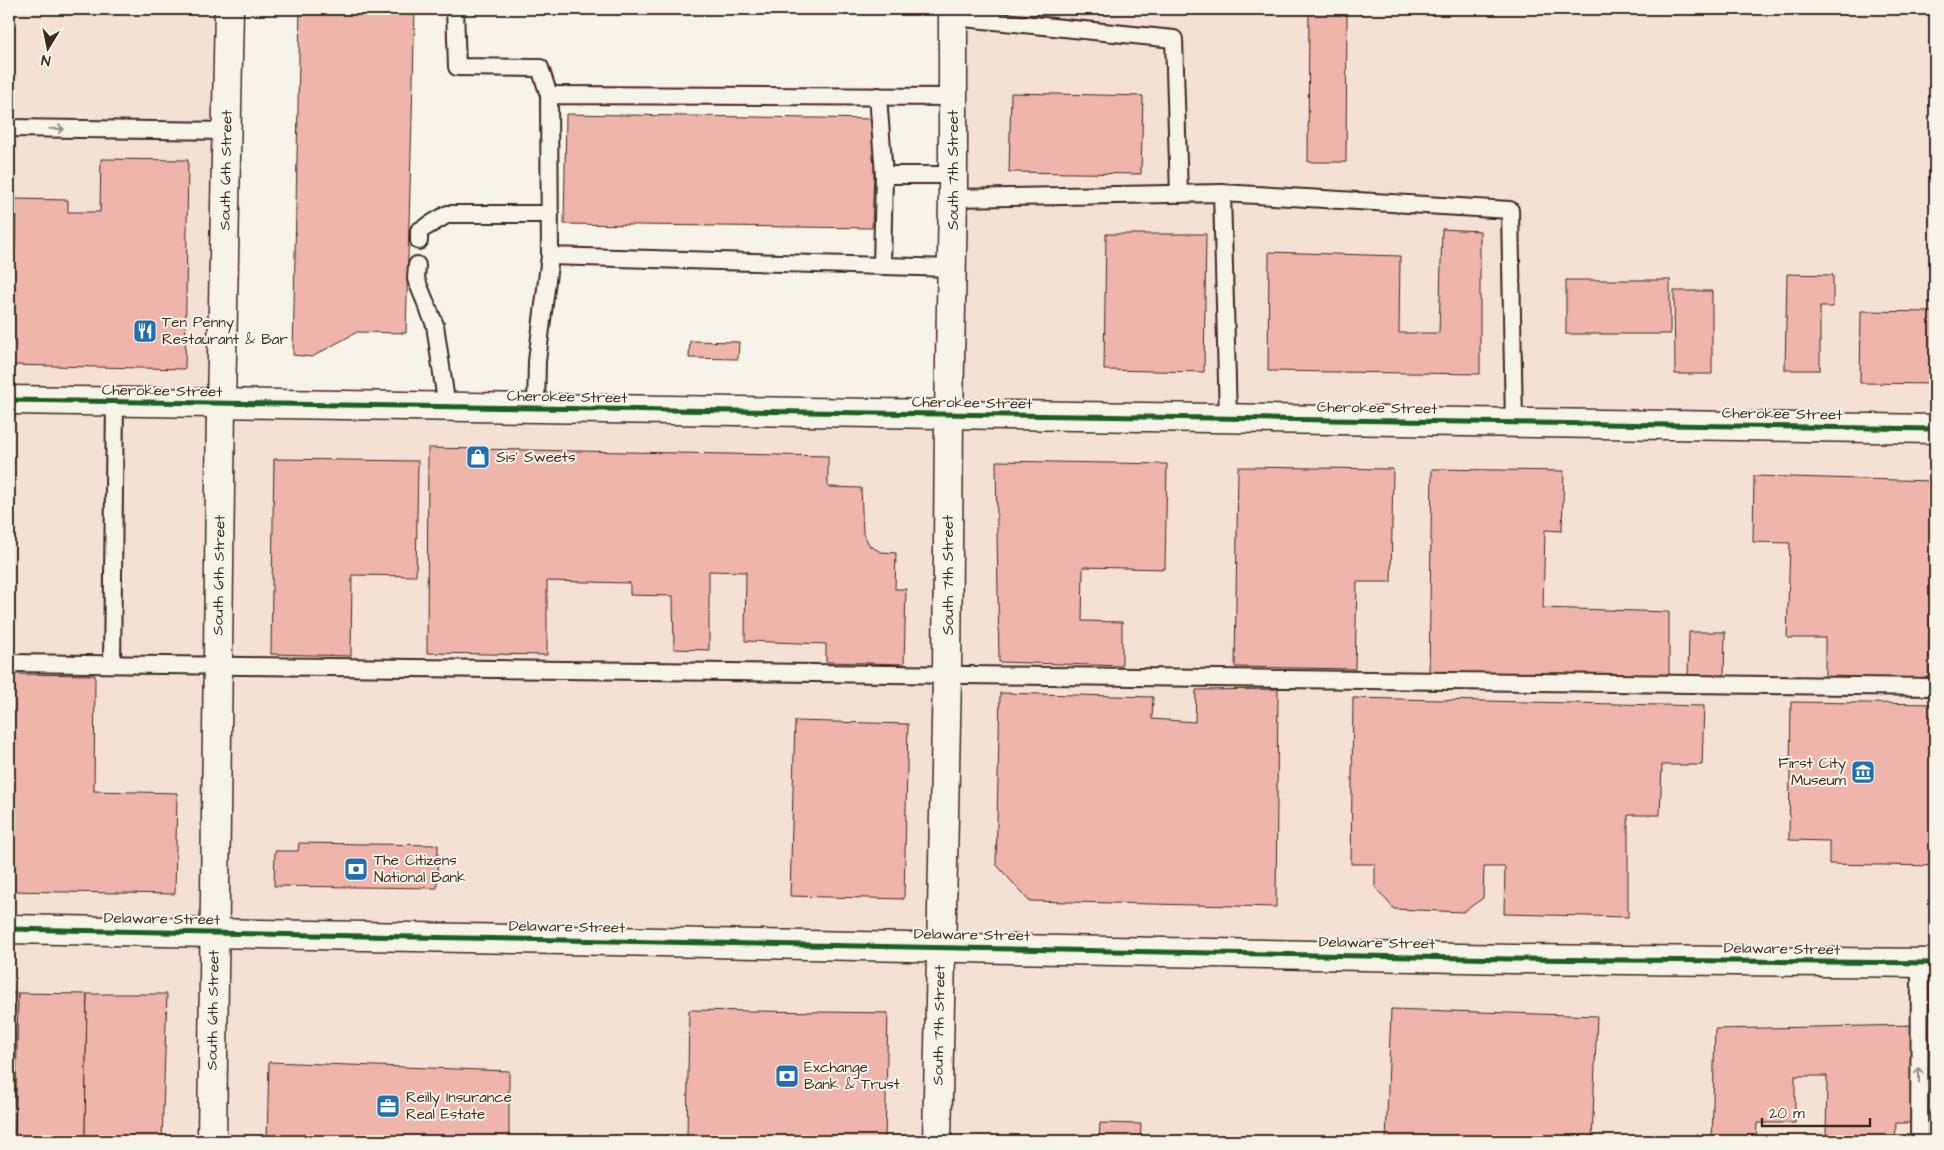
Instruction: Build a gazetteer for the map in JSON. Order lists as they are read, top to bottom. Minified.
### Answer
{"streets":{"street":["South 6th Street","South 7th Street","Cherokee Street","Delaware Street"]},"crossings":[["South 6th Street","Cherokee Street"],["South 6th Street","Delaware Street"],["South 7th Street","Cherokee Street"],["South 7th Street","Delaware Street"]],"places":{"restaurant":["Ten Penny Restaurant & Bar"],"shop":["Sis' Sweets"],"museum":["First City Museum"],"bank":["The Citizens National Bank","Exchange Bank & Trust"],"office":["Reilly Insurance Real Estate"]},"scale_bar":"20 m","north":"bottom"}
